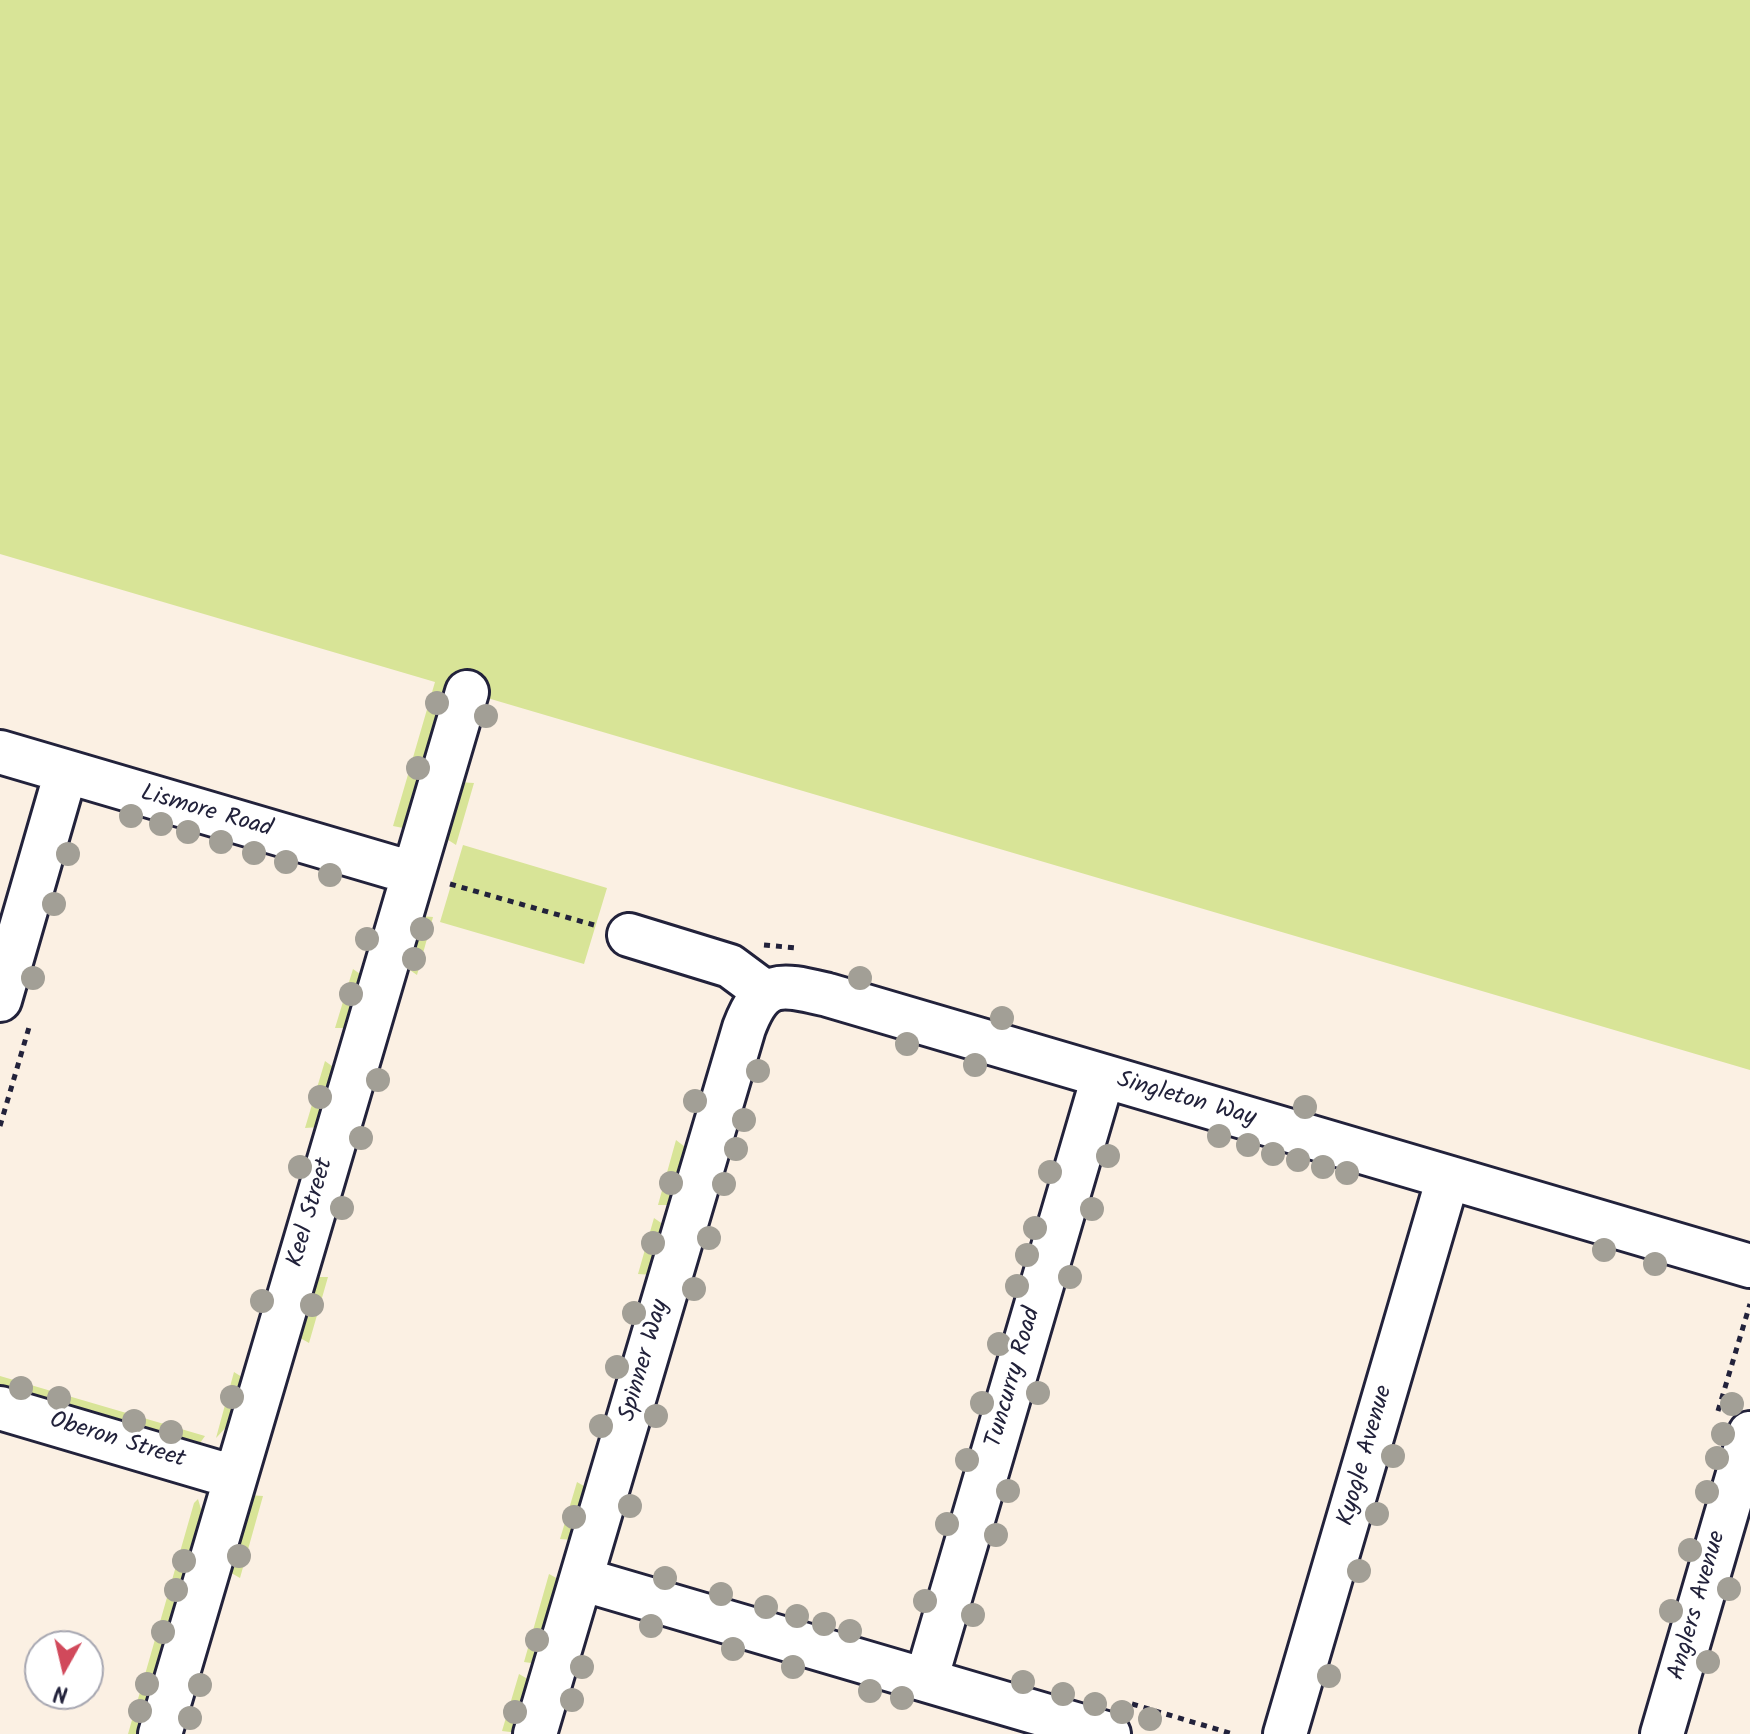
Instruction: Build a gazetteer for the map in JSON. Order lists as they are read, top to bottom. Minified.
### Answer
{"streets":{"street":["Lismore Road","Singleton Way","Keel Street","Spinner Way","Tuncurry Road","Oberon Street","Kyogle Avenue","Anglers Avenue"]},"crossings":[["Lismore Road","Keel Street"],["Singleton Way","Spinner Way"],["Singleton Way","Tuncurry Road"],["Singleton Way","Kyogle Avenue"],["Keel Street","Oberon Street"]],"north":"bottom"}
